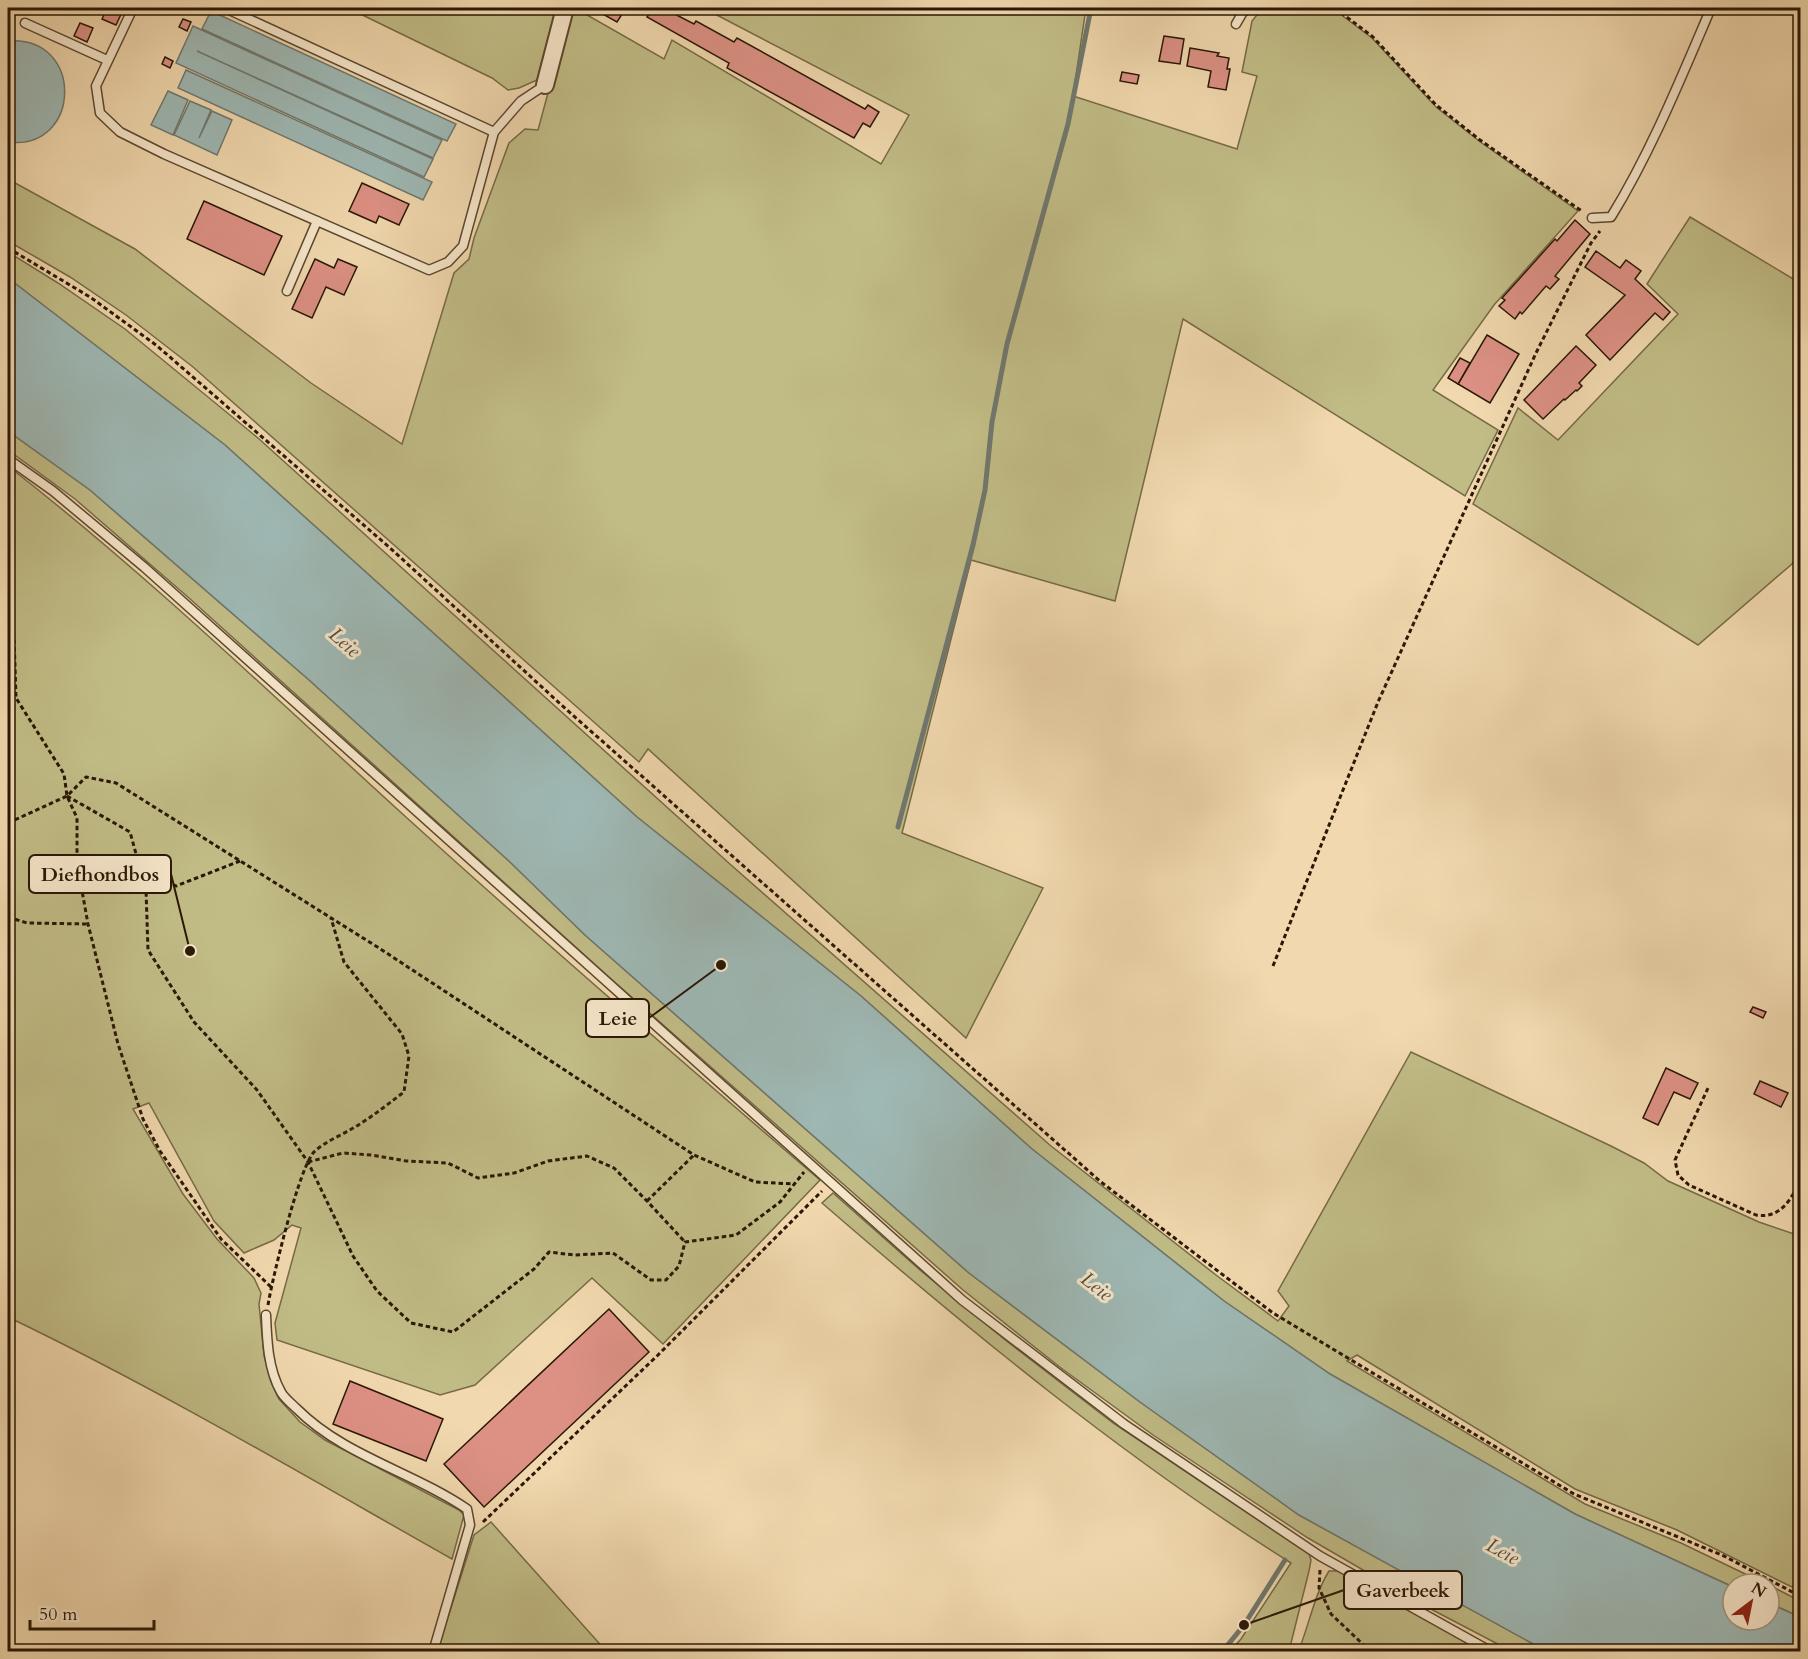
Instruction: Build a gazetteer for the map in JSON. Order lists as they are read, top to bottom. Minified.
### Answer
{"water":["Leie"],"places":["Diefhondbos","Leie","Gaverbeek"],"scale_bar":"50 m","north":"top right"}
